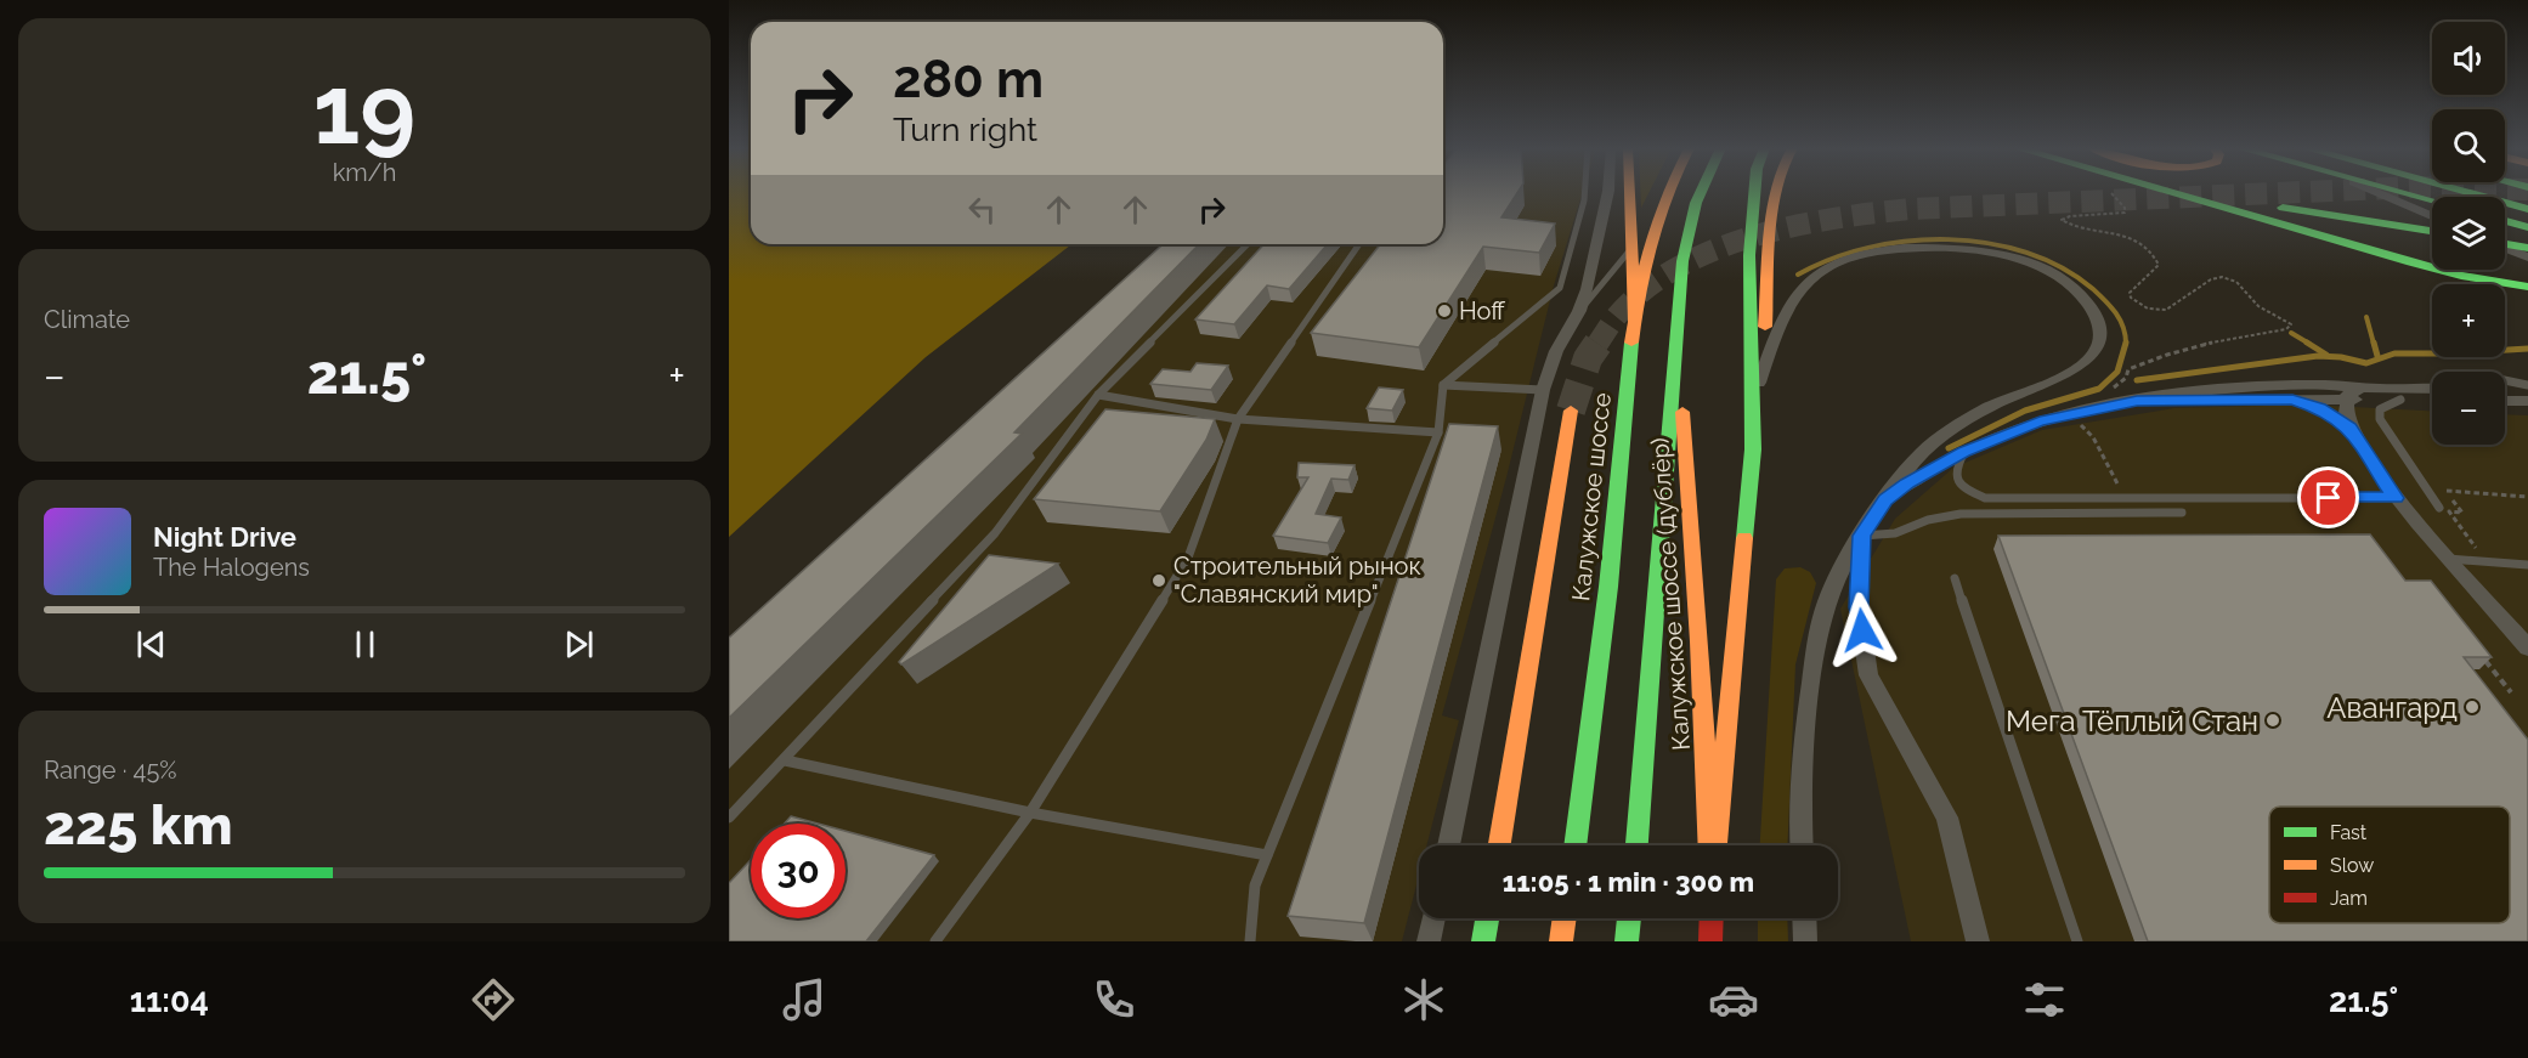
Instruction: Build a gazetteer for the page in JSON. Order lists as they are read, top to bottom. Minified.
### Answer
{"streets":{"main road":["Калужское шоссе","Калужское шоссе (дублёр)"]},"places":["Hoff","Строительный рынок \"Славянский мир\"","Авангард","Мега Тёплый Cтан"],"legend":["Fast","Slow","Jam"],"page":{"tile":[["19","km/h"],"Climate",["Range · 45%","225 km"]],"map_buttons":["+","−"],"turn":["280 m","Turn right"],"heat":["−","21.5°","+"],"song":["Night Drive","The Halogens"],"limit":"30","trip":"11:05 · 1 min · 300 m","tabs":["11:04","21.5°"]}}
